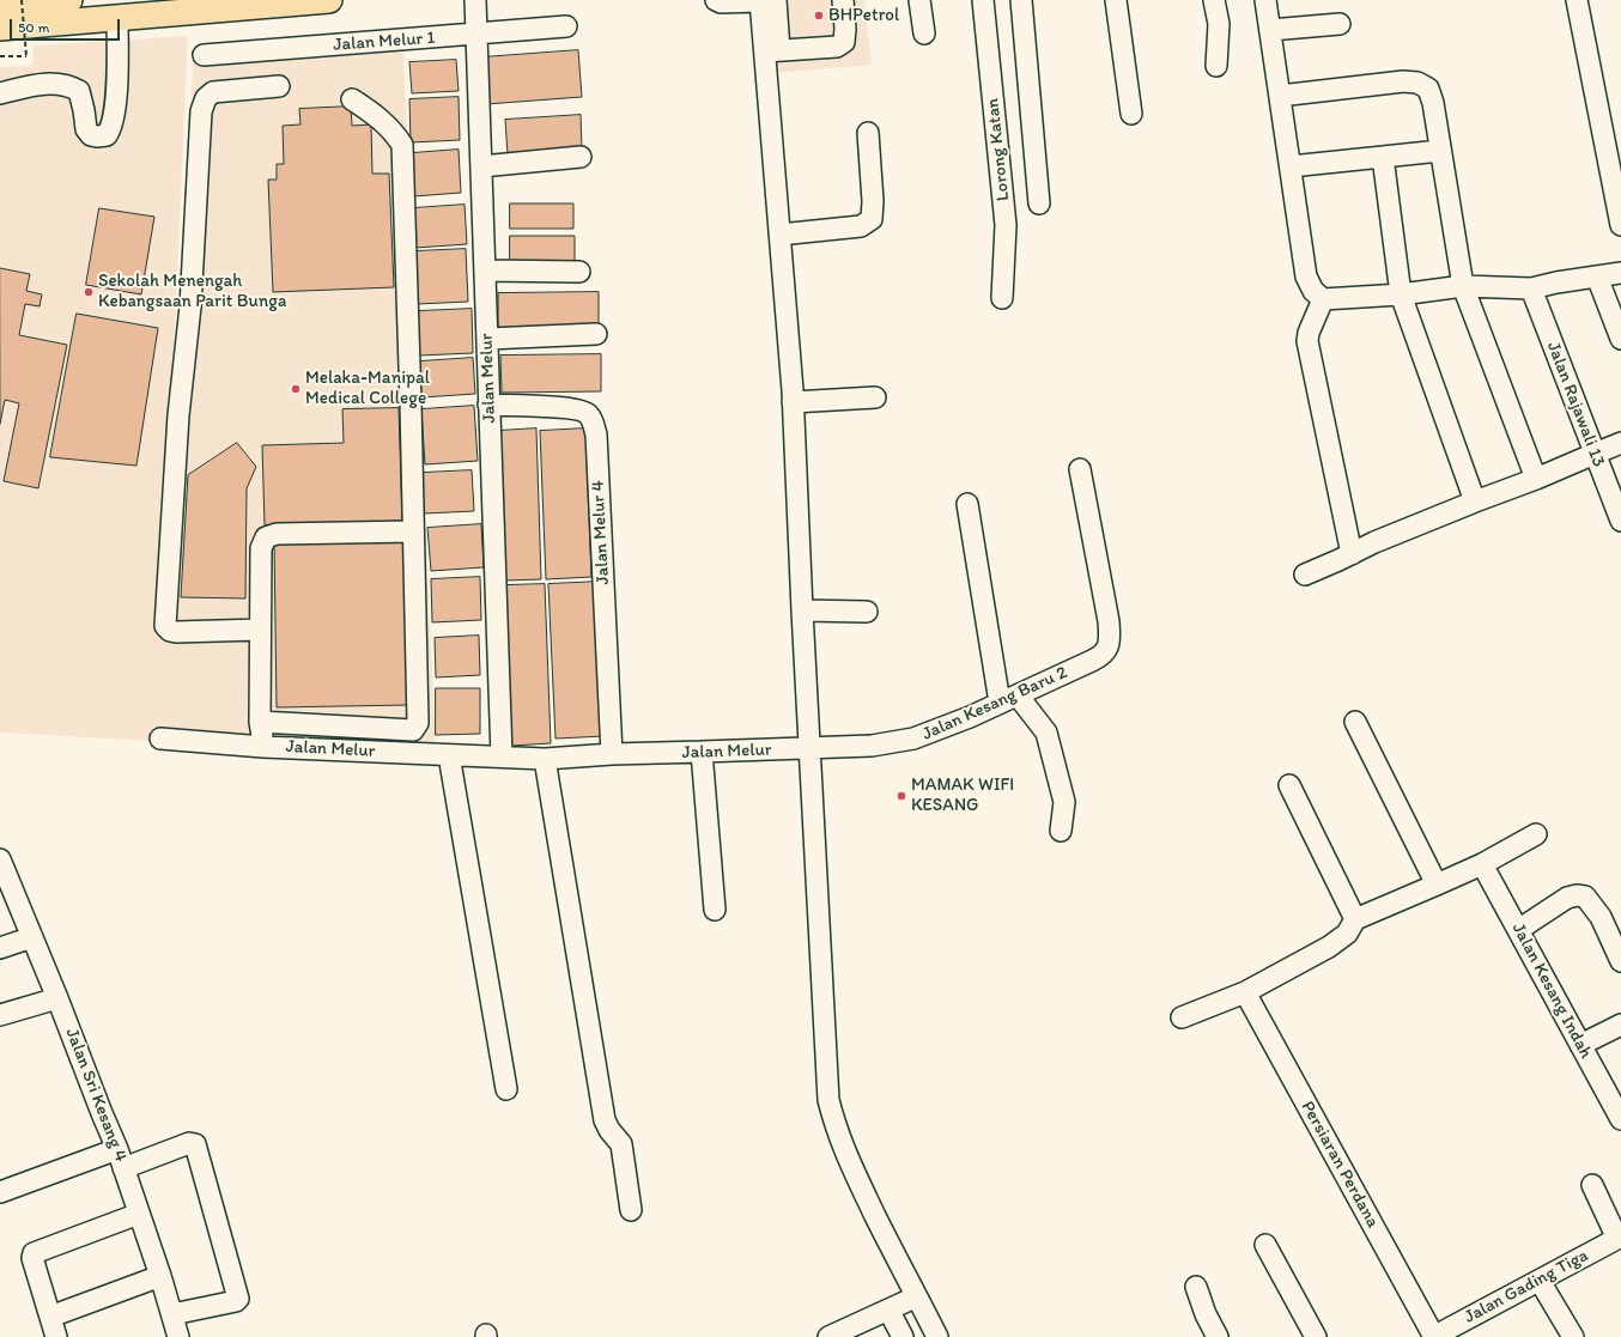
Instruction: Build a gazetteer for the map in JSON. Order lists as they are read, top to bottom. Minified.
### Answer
{"streets":{"street":["Jalan Melur 1","Lorong Katan","Jalan Melur","Jalan Rajawali 13","Jalan Melur 4","Jalan Kesang Baru 2","Jalan Kesang Indah","Jalan Sri Kesang 4","Persiaran Perdana","Jalan Gading Tiga"]},"crossings":[["Jalan Melur 1","Jalan Melur"],["Jalan Melur","Jalan Melur 4"],["Jalan Melur","Jalan Kesang Baru 2"],["Persiaran Perdana","Jalan Gading Tiga"]],"places":["BHPetrol","Sekolah Menengah Kebangsaan Parit Bunga","Melaka-Manipal Medical College","MAMAK WIFI KESANG"],"scale_bar":"50 m"}
